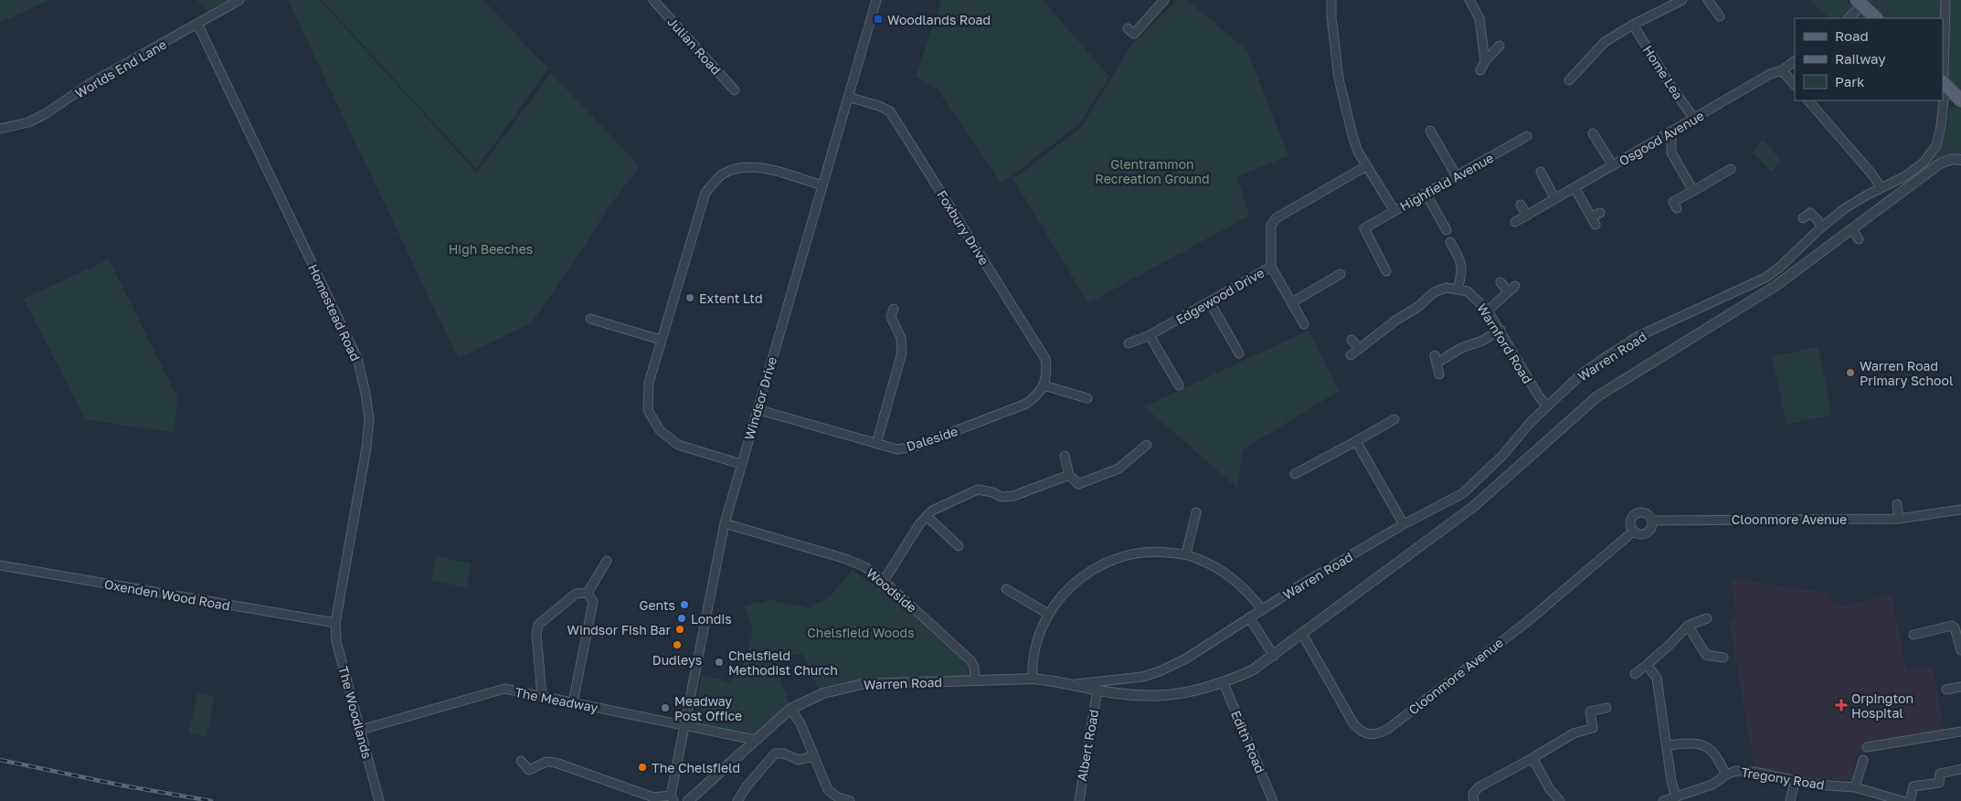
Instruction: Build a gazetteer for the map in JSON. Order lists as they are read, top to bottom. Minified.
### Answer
{"streets":{"street":["Julian Road","Worlds End Lane","Home Lea","Osgood Avenue","Highfield Avenue","Foxbury Drive","Edgewood Drive","Homestead Road","Warnford Road","Warren Road","Windsor Drive","Daleside","Cloonmore Avenue","Woodside","Oxenden Wood Road","The Meadway","The Woodlands","Edith Road","Albert Road","Tregony Road"]},"crossings":[["Worlds End Lane","Homestead Road"],["Home Lea","Osgood Avenue"],["Highfield Avenue","Edgewood Drive"],["Foxbury Drive","Windsor Drive"],["Foxbury Drive","Daleside"],["Homestead Road","Oxenden Wood Road"],["Homestead Road","The Woodlands"],["Warnford Road","Warren Road"],["Warren Road","Cloonmore Avenue"],["Warren Road","Woodside"],["Warren Road","The Meadway"],["Warren Road","Edith Road"],["Warren Road","Albert Road"],["Windsor Drive","Daleside"],["Windsor Drive","Woodside"],["Windsor Drive","The Meadway"],["Oxenden Wood Road","The Woodlands"],["The Meadway","The Woodlands"]],"parks":["Glentrammon Recreation Ground","High Beeches","Chelsfield Woods"],"places":{"transit":["Woodlands Road"],"other":["Extent Ltd","Warren Road Primary School","Gents","Londis","Windsor Fish Bar","Dudleys","Chelsfield Methodist Church","Meadway Post Office","The Chelsfield"],"health":["Orpington Hospital"]},"legend":["Road","Railway","Park"]}
